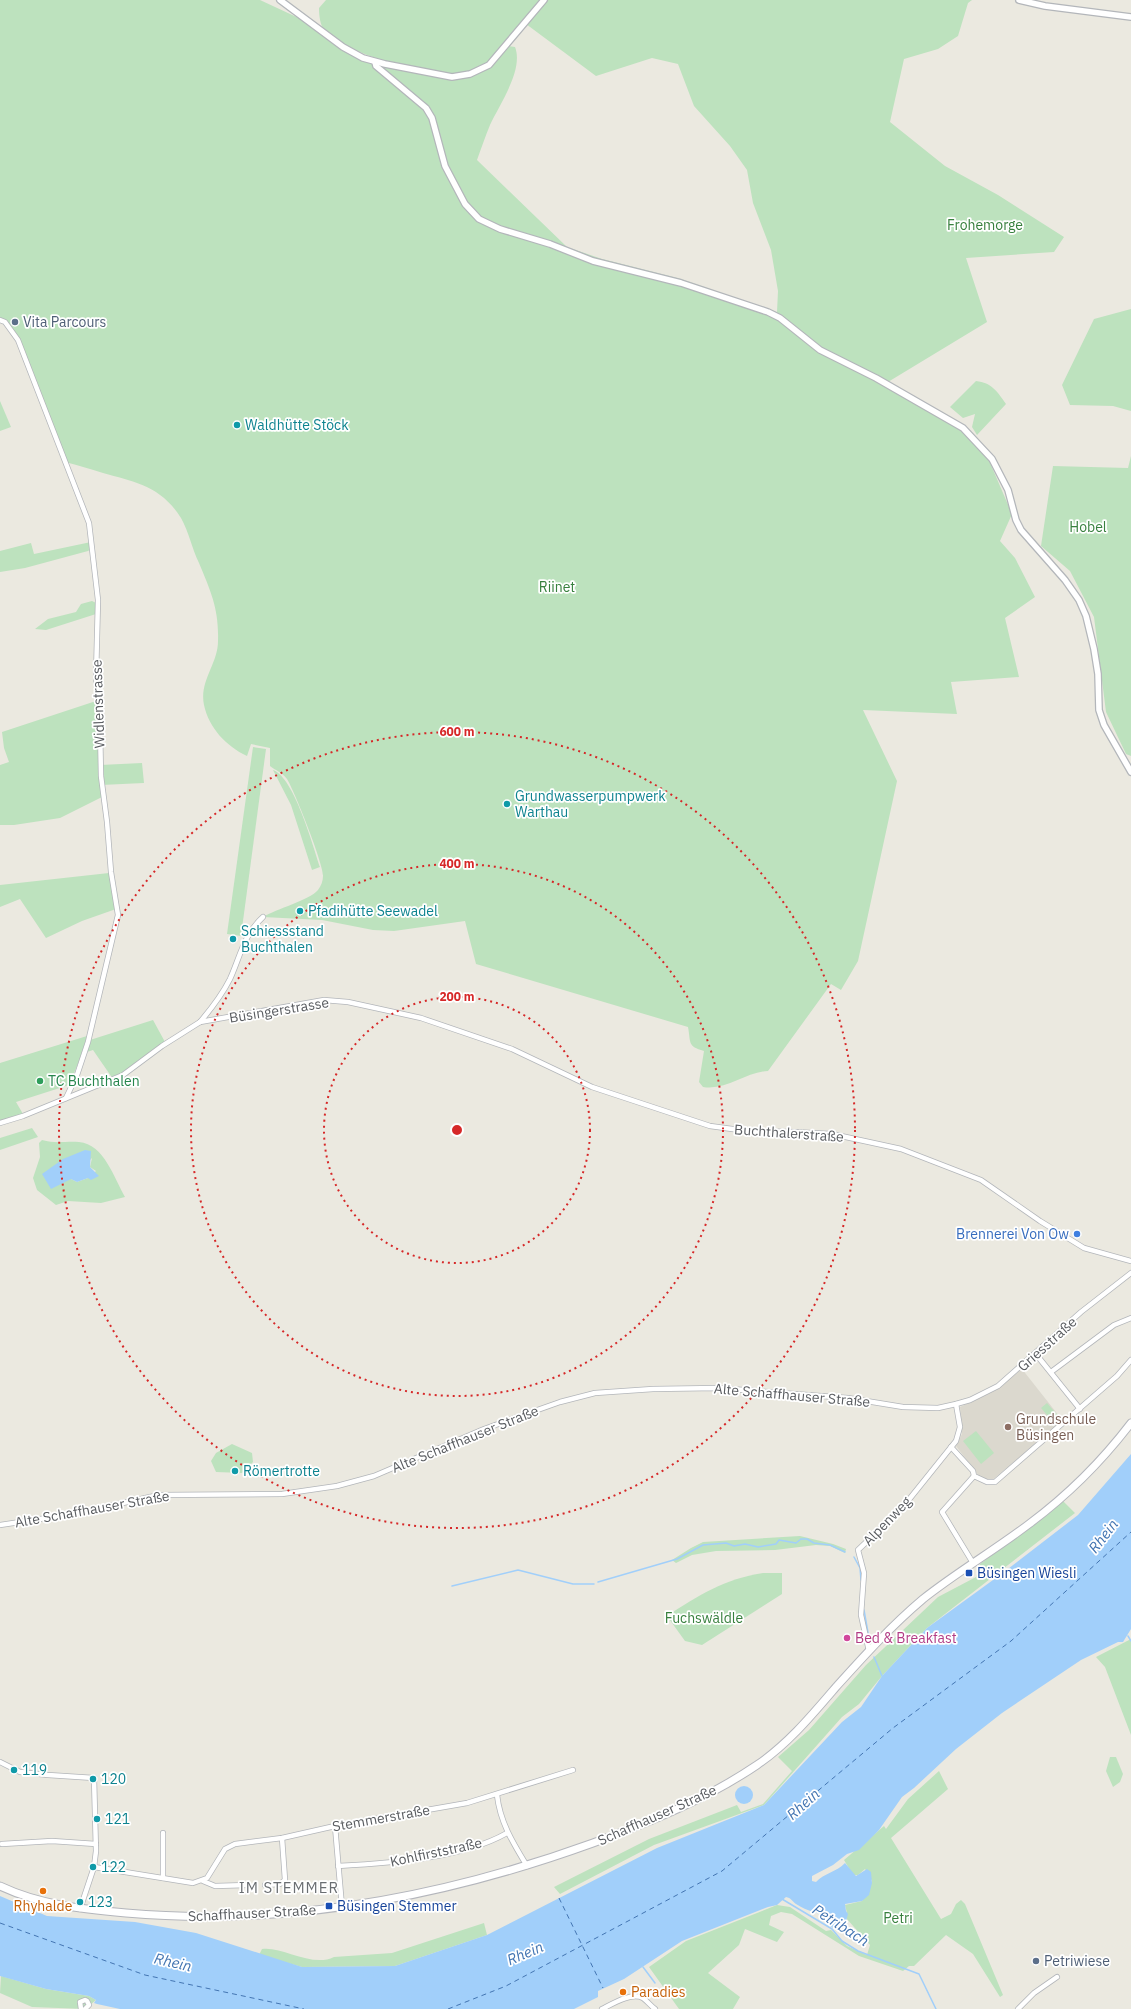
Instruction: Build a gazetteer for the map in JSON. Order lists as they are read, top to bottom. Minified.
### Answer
{"streets":{"main road":["Schaffhauser Straße"],"street":["Widlenstrasse","Büsingerstrasse","Buchthalerstraße","Griesstraße","Alte Schaffhauser Straße","Alpenweg","Stemmerstraße","Kohlfirststraße"]},"crossings":[["Widlenstrasse","Büsingerstrasse"],["Büsingerstrasse","Buchthalerstraße"],["Griesstraße","Alte Schaffhauser Straße"],["Griesstraße","Alpenweg"],["Alte Schaffhauser Straße","Alpenweg"],["Alpenweg","Schaffhauser Straße"]],"districts":["IM STEMMER"],"water":["Rhein","Petribach"],"parks":["Frohemorge","Hobel","Riinet","Fuchswäldle","Petri"],"places":{"other":["Vita Parcours","Waldhütte Stöck","Grundwasserpumpwerk Warthau","Pfadihütte Seewadel","Schiessstand Buchthalen","TC Buchthalen","Brennerei Von Ow","Grundschule Büsingen","Römertrotte","Bed & Breakfast","119","120","121","122","Rhyhalde","123","Petriwiese","Paradies"],"transit":["Büsingen Wiesli","Büsingen Stemmer"]},"rings":["600 m","400 m","200 m"]}
